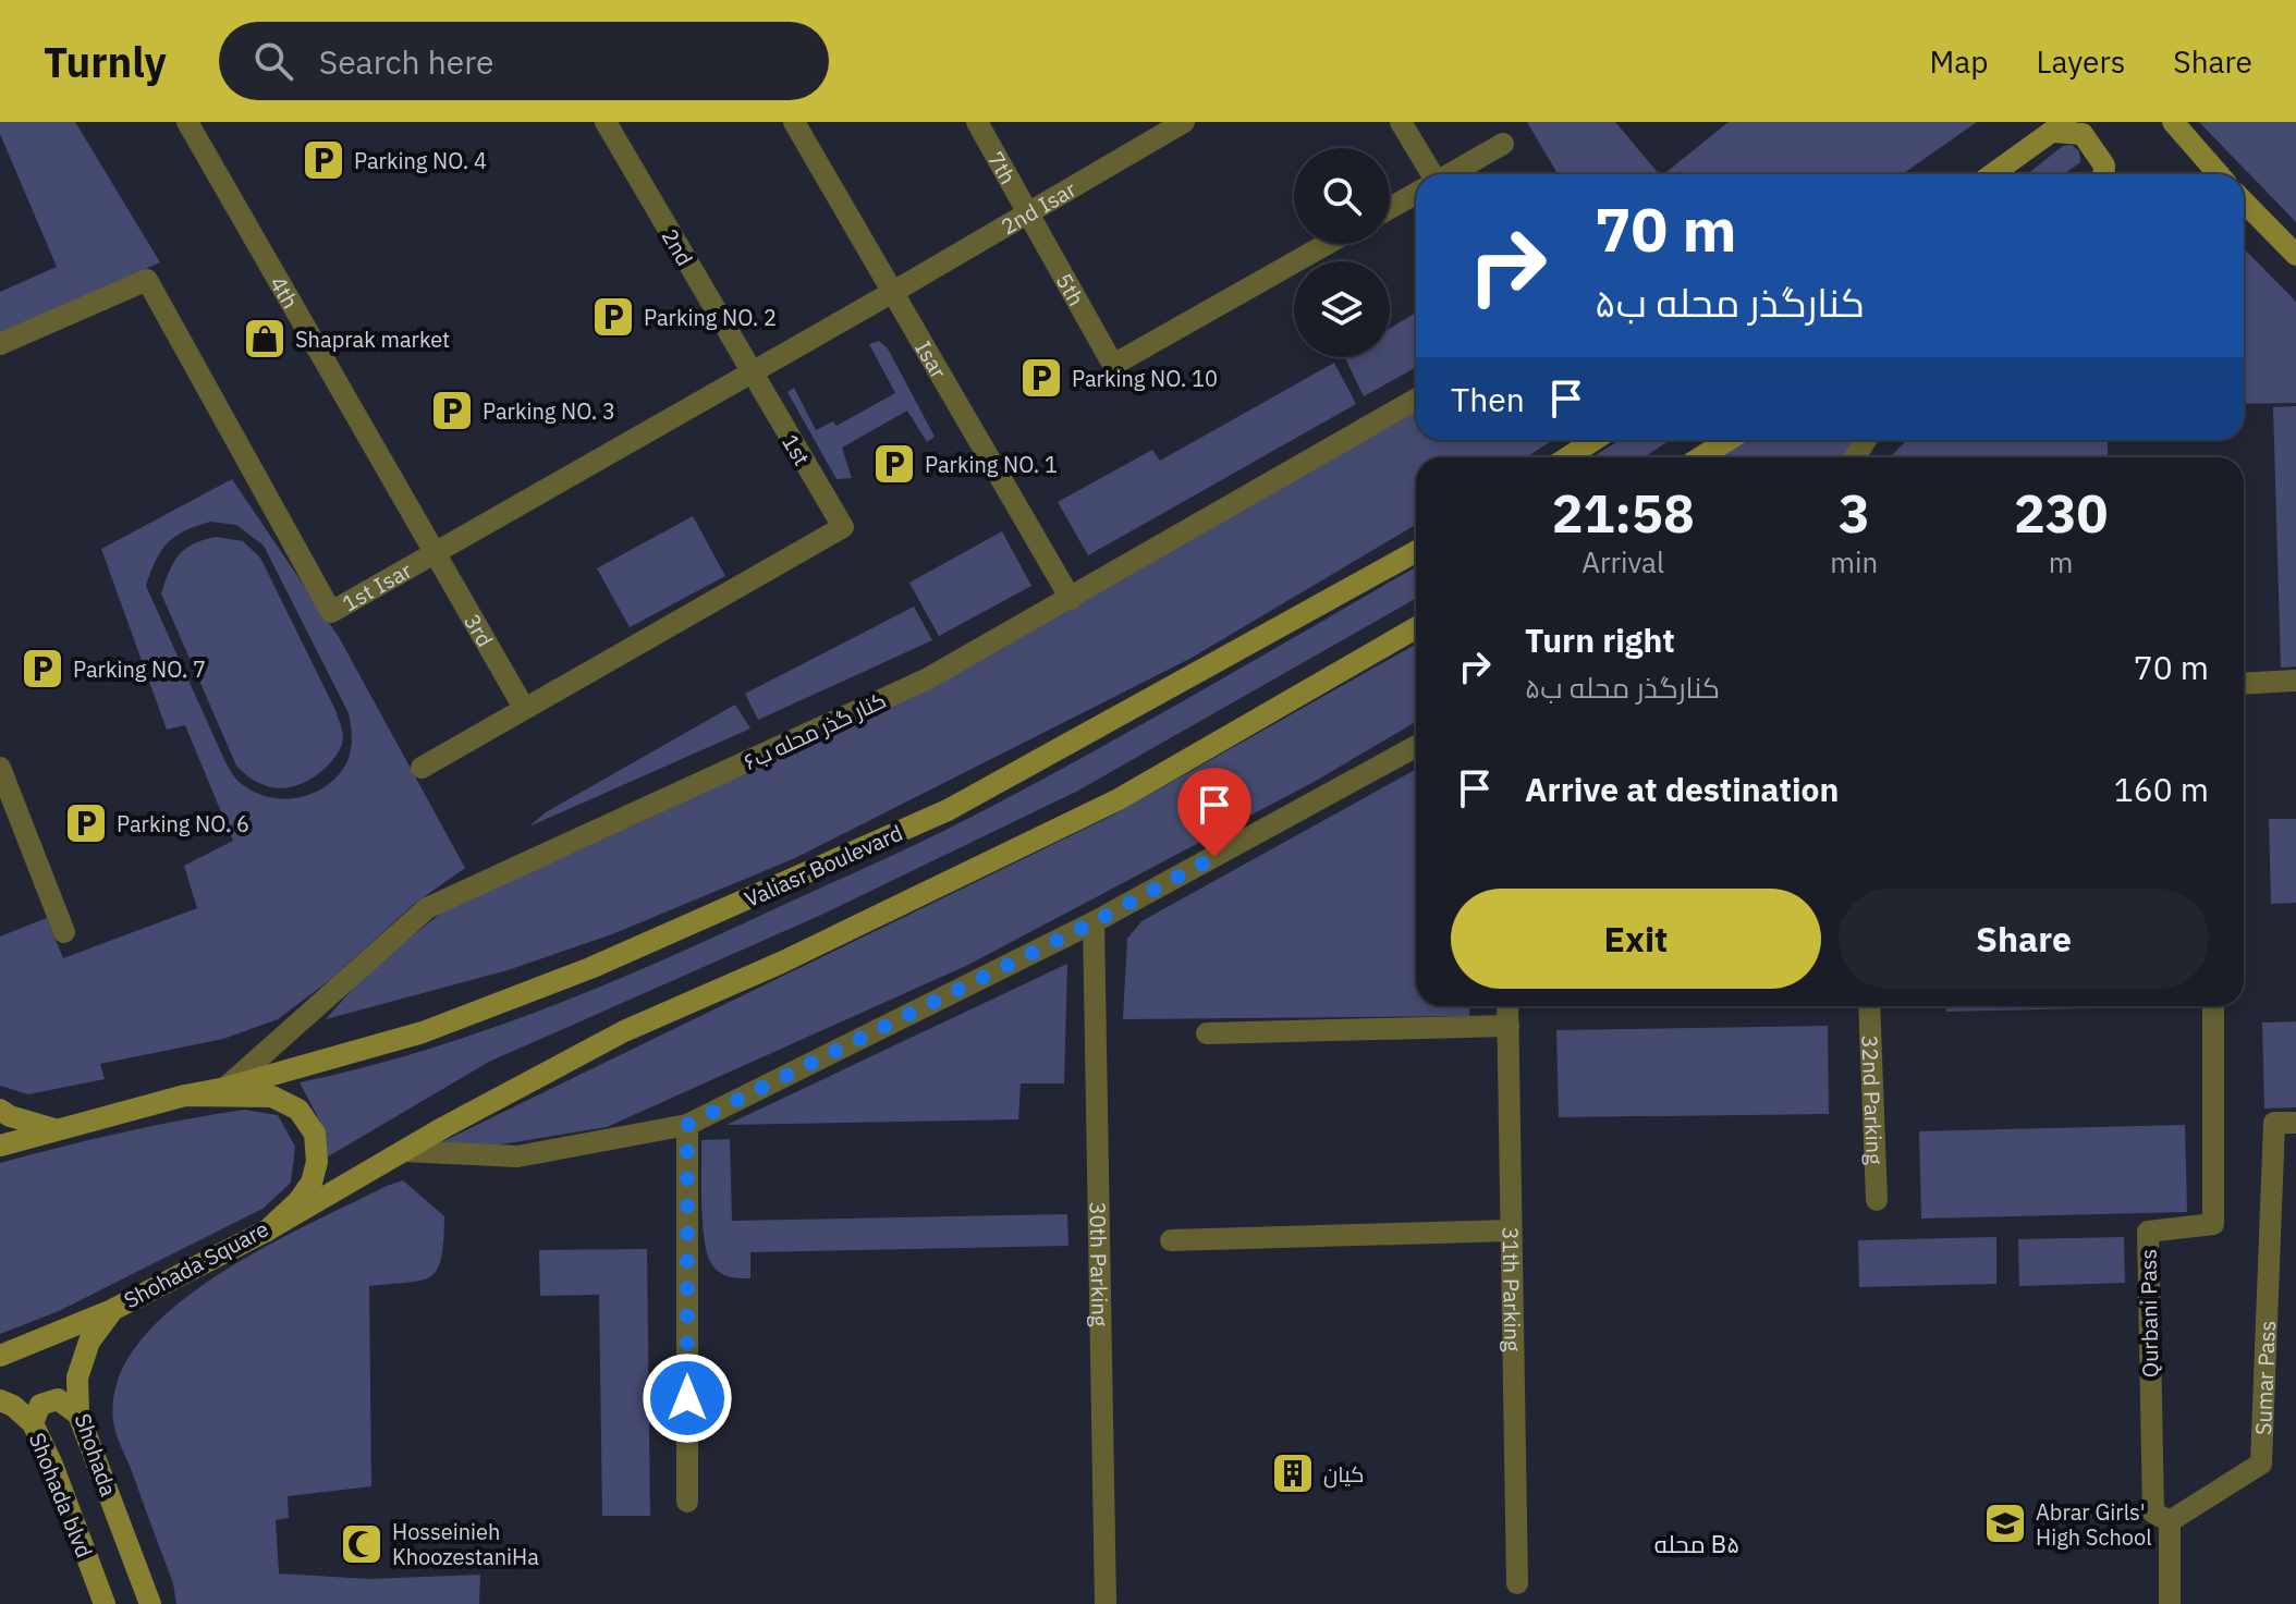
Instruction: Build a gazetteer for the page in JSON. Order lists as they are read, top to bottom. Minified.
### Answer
{"streets":{"main road":["Valiasr Boulevard","Shohada Square","Shohada","Shohada blvd"],"street":["7th","2nd Isar","2nd","5th","4th","Isar","1st","1st Isar","3rd","کنار گذر محله ب۶","32nd Parking","30th Parking","31th Parking","Qurbani Pass","Sumar Pass"]},"crossings":[["7th","2nd Isar"],["7th","5th"],["2nd Isar","5th"],["2nd Isar","Isar"],["2nd Isar","1st Isar"],["2nd","1st"],["2nd","1st Isar"],["4th","1st Isar"],["4th","3rd"],["Isar","1st Isar"],["Isar","کنار گذر محله ب۶"],["1st","1st Isar"],["1st","3rd"],["1st Isar","3rd"],["کنار گذر محله ب۶","Valiasr Boulevard"],["Valiasr Boulevard","Shohada Square"],["Shohada Square","Shohada"],["Qurbani Pass","Sumar Pass"]],"districts":["محله B۵"],"places":{"parking":["Parking NO. 4","Parking NO. 2","Parking NO. 10","Parking NO. 3","Parking NO. 1","Parking NO. 7","Parking NO. 6"],"shop":["Shaprak market"],"building":["کیان"],"school or university":["Abrar Girls' High School"],"mosque":["Hosseinieh KhoozestaniHa"]},"page":{"header":"Turnly","search":"Search here","nav":["Map","Layers","Share"],"turn":["70 m","کنارگذر محله ب۵"],"then":"Then","eta":["21:58","Arrival","3","min","230","m"],"list":[{"name":"Turn right","note":"کنارگذر محله ب۵","value":"70 m"},{"name":"Arrive at destination","value":"160 m"}],"buttons":["Exit","Share"]}}
